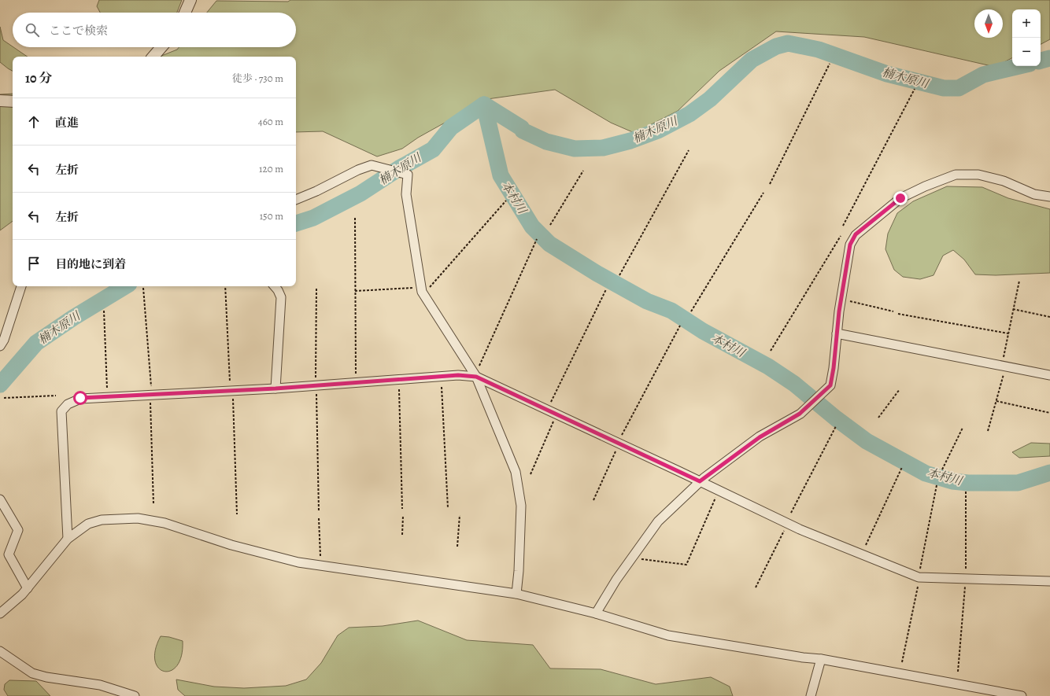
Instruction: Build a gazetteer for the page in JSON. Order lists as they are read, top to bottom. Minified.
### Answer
{"water":["楠木原川","本村川"],"north":"bottom","page":{"map_buttons":["+","−"],"search":"ここで検索","heading":["10 分","徒歩 · 730 m"],"list":[["直進","460 m"],["左折","120 m"],["左折","150 m"],"目的地に到着"]}}
